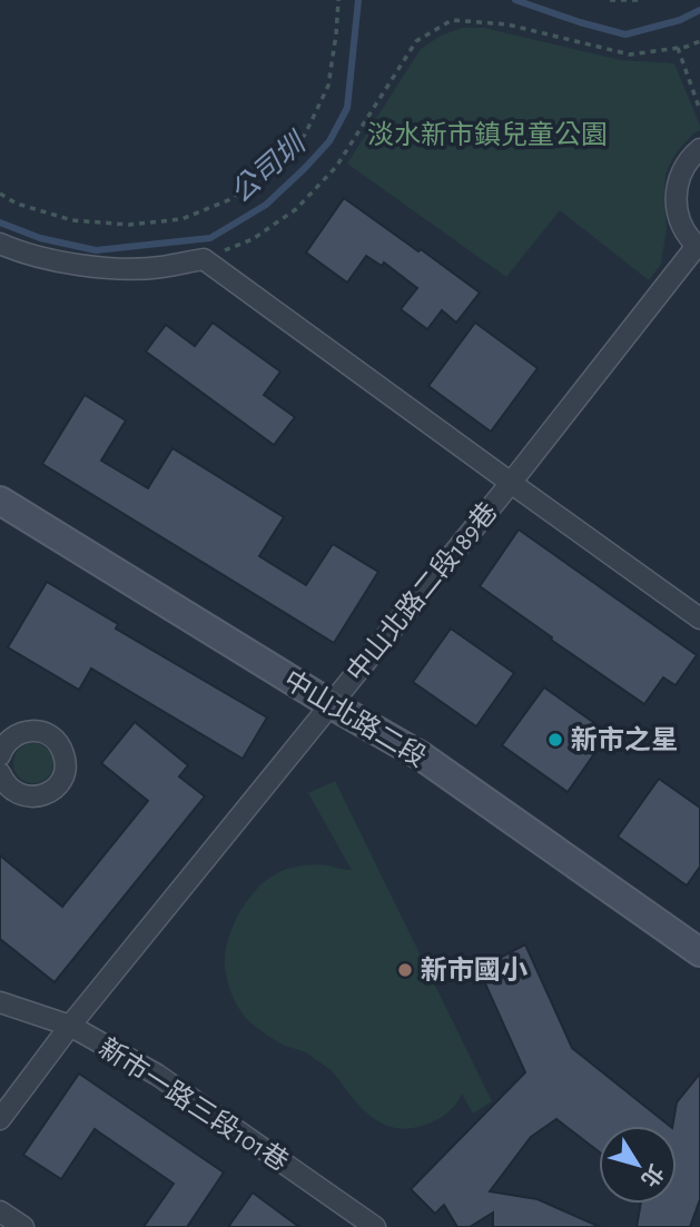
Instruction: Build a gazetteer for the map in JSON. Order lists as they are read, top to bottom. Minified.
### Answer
{"streets":{"street":["中山北路二段189巷","中山北路二段","新市一路三段101巷"]},"crossings":[["中山北路二段189巷","中山北路二段"],["中山北路二段189巷","新市一路三段101巷"]],"water":["公司圳"],"parks":["淡水新市鎮兒童公園"],"places":["新市之星","新市國小"],"north":"bottom right"}
